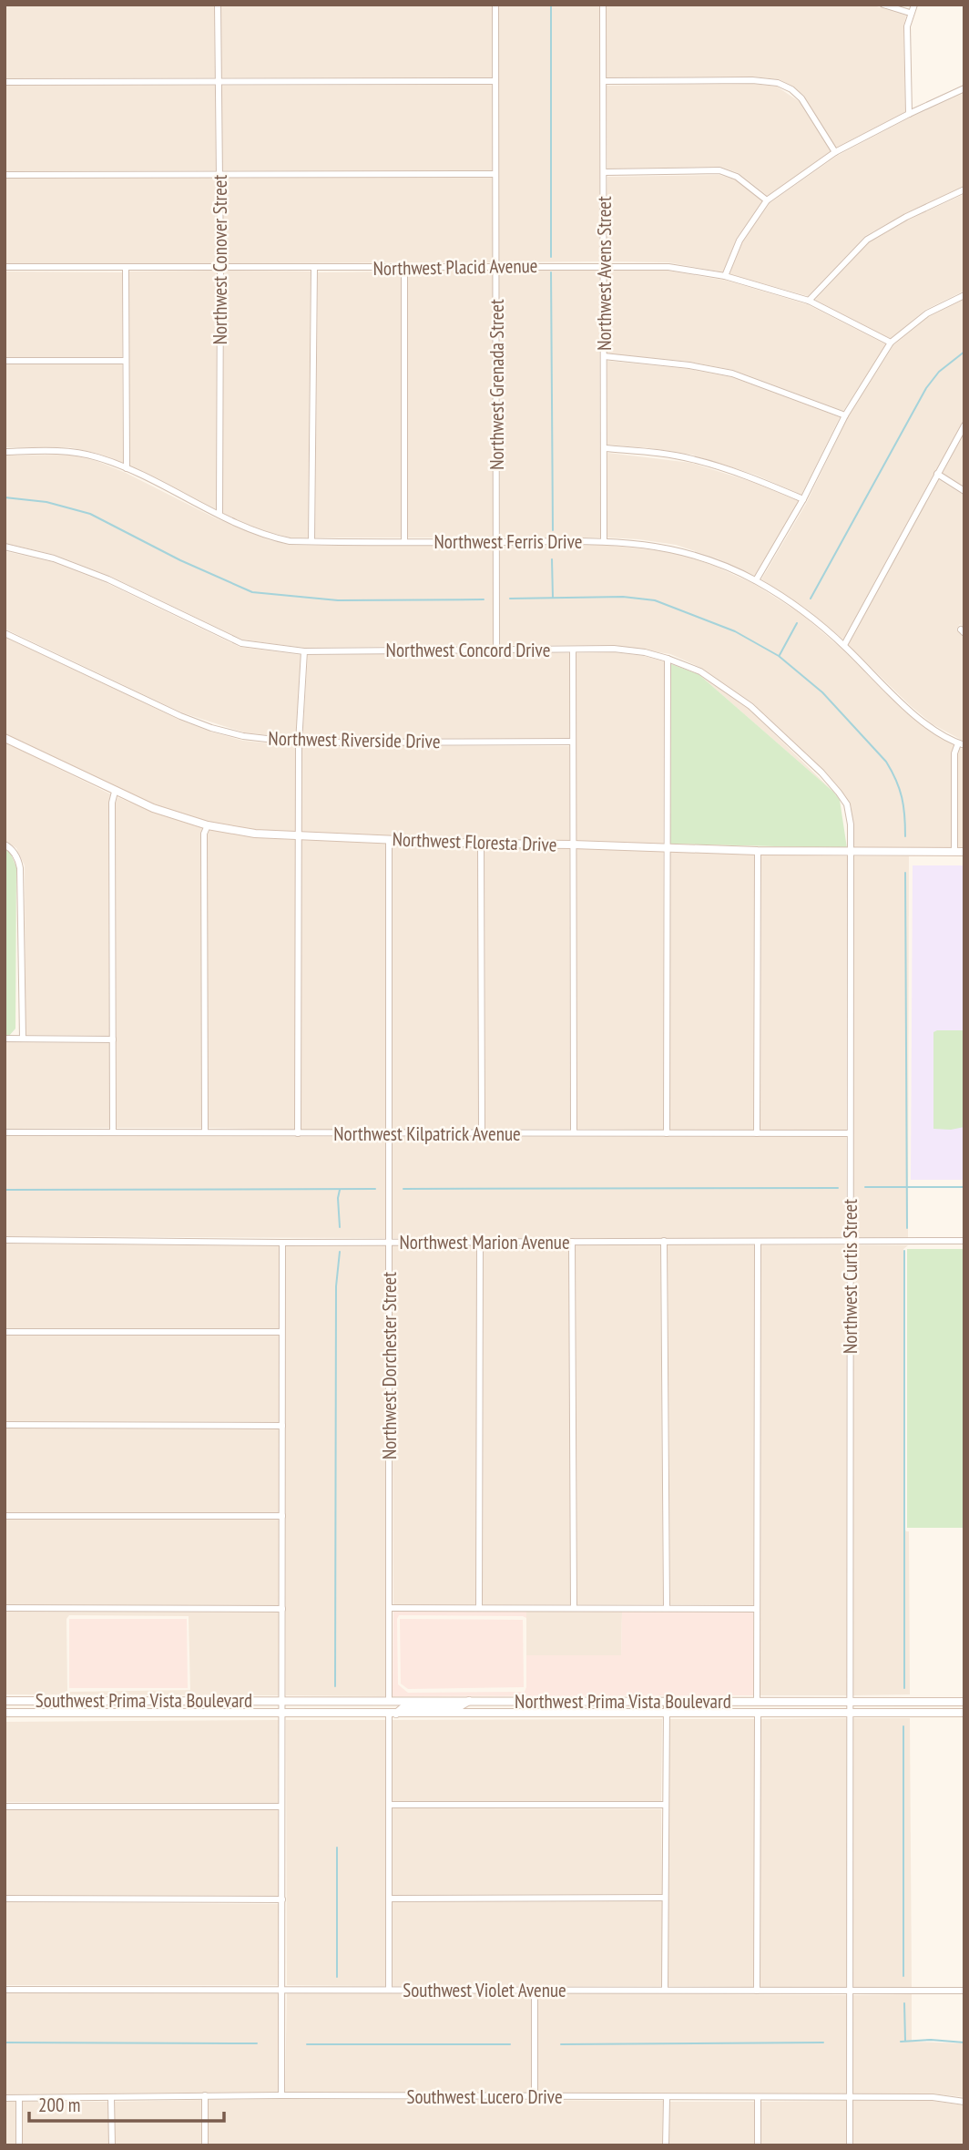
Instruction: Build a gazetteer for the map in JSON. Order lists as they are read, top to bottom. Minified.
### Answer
{"streets":{"main road":["Northwest Floresta Drive","Southwest Prima Vista Boulevard","Northwest Prima Vista Boulevard"],"street":["Northwest Conover Street","Northwest Placid Avenue","Northwest Avens Street","Northwest Grenada Street","Northwest Ferris Drive","Northwest Concord Drive","Northwest Riverside Drive","Northwest Kilpatrick Avenue","Northwest Marion Avenue","Northwest Curtis Street","Northwest Dorchester Street","Southwest Violet Avenue","Southwest Lucero Drive"]},"crossings":[["Northwest Conover Street","Northwest Placid Avenue"],["Northwest Conover Street","Northwest Ferris Drive"],["Northwest Placid Avenue","Northwest Avens Street"],["Northwest Placid Avenue","Northwest Grenada Street"],["Northwest Avens Street","Northwest Ferris Drive"],["Northwest Grenada Street","Northwest Ferris Drive"],["Northwest Grenada Street","Northwest Concord Drive"],["Northwest Concord Drive","Northwest Floresta Drive"],["Northwest Concord Drive","Northwest Curtis Street"],["Northwest Floresta Drive","Northwest Curtis Street"],["Northwest Floresta Drive","Northwest Dorchester Street"],["Northwest Kilpatrick Avenue","Northwest Curtis Street"],["Northwest Kilpatrick Avenue","Northwest Dorchester Street"],["Northwest Marion Avenue","Northwest Curtis Street"],["Northwest Marion Avenue","Northwest Dorchester Street"],["Northwest Curtis Street","Northwest Prima Vista Boulevard"],["Northwest Curtis Street","Southwest Violet Avenue"],["Northwest Curtis Street","Southwest Lucero Drive"],["Northwest Dorchester Street","Northwest Prima Vista Boulevard"],["Southwest Prima Vista Boulevard","Northwest Prima Vista Boulevard"]],"scale_bar":"200 m"}
